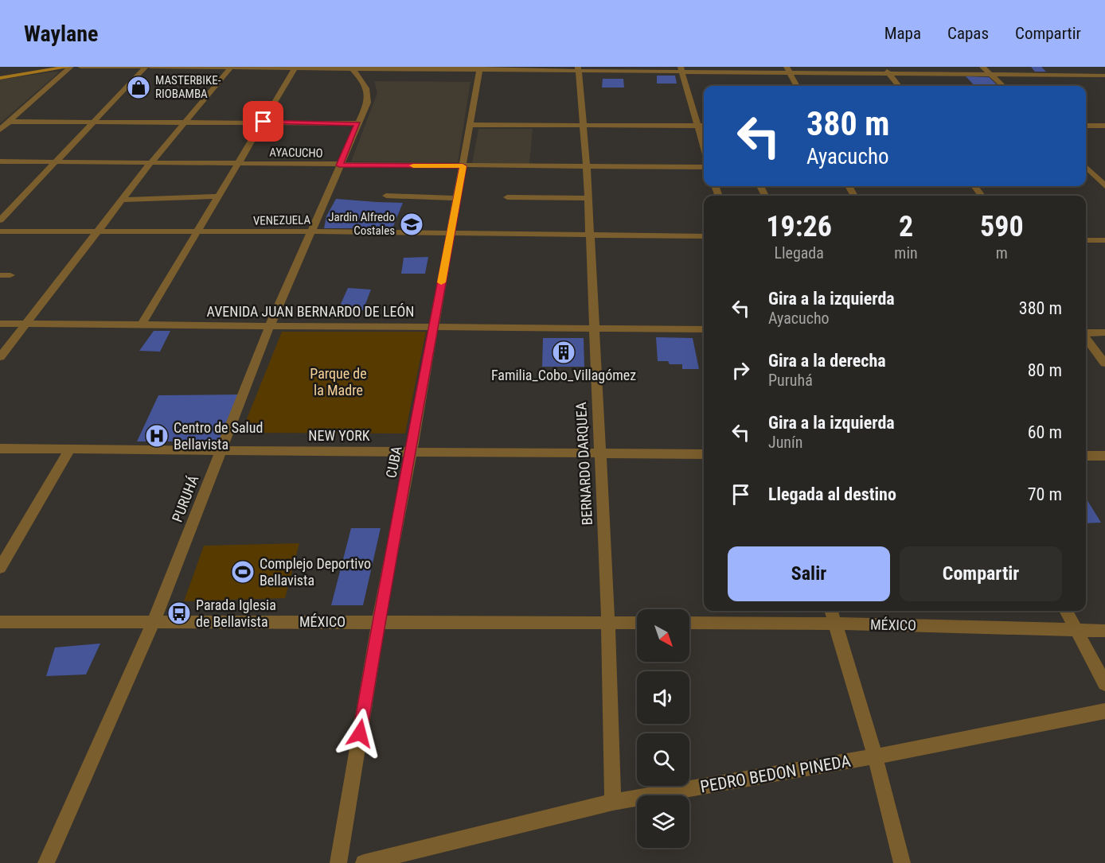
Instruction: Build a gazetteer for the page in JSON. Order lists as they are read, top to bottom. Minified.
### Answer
{"streets":{"street":["AYACUCHO","VENEZUELA","AVENIDA JUAN BERNARDO DE LEÓN","NEW YORK","CUBA","BERNARDO DARQUEA","PURUHÁ","MÉXICO","PEDRO BEDON PINEDA"]},"crossings":[["AYACUCHO","CUBA"],["AYACUCHO","BERNARDO DARQUEA"],["AYACUCHO","PURUHÁ"],["VENEZUELA","CUBA"],["VENEZUELA","BERNARDO DARQUEA"],["VENEZUELA","PURUHÁ"],["AVENIDA JUAN BERNARDO DE LEÓN","CUBA"],["AVENIDA JUAN BERNARDO DE LEÓN","BERNARDO DARQUEA"],["AVENIDA JUAN BERNARDO DE LEÓN","PURUHÁ"],["NEW YORK","CUBA"],["NEW YORK","BERNARDO DARQUEA"],["NEW YORK","PURUHÁ"],["CUBA","MÉXICO"],["BERNARDO DARQUEA","MÉXICO"],["BERNARDO DARQUEA","PEDRO BEDON PINEDA"],["PURUHÁ","MÉXICO"]],"parks":["Parque de la Madre"],"places":{"shop":["MASTERBIKE- RIOBAMBA"],"school or university":["Jardin Alfredo Costales"],"building":["Familia_Cobo_Villagómez"],"hospital":["Centro de Salud Bellavista"],"sports":["Complejo Deportivo Bellavista"],"bus stop":["Parada Iglesia de Bellavista"]},"north":"bottom right","page":{"header":"Waylane","nav":["Mapa","Capas","Compartir"],"turn":["380 m","Ayacucho"],"eta":["19:26","Llegada","2","min","590","m"],"list":[{"name":"Gira a la izquierda","note":"Ayacucho","value":"380 m"},{"name":"Gira a la derecha","note":"Puruhá","value":"80 m"},{"name":"Gira a la izquierda","note":"Junín","value":"60 m"},{"name":"Llegada al destino","value":"70 m"}],"buttons":["Salir","Compartir"]}}
